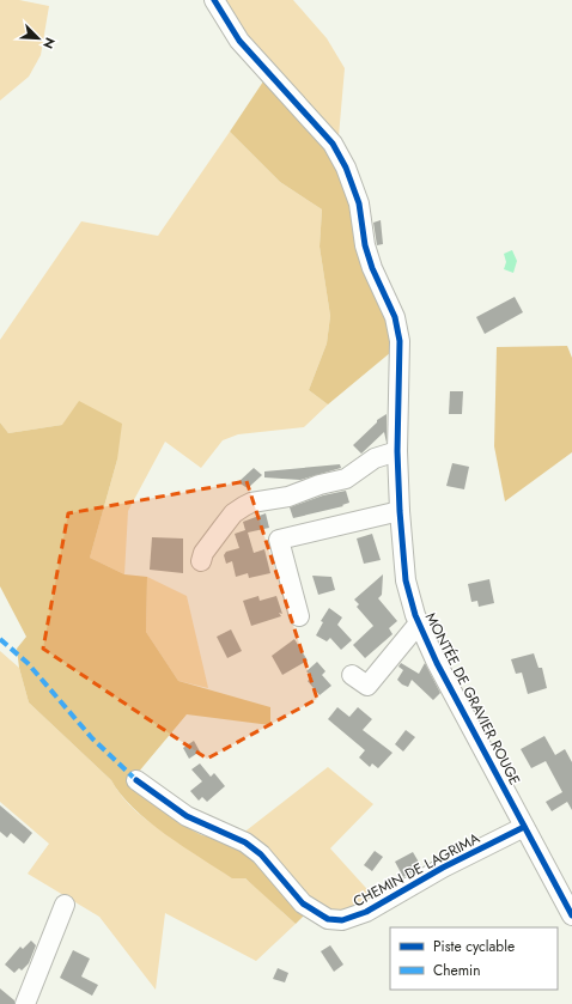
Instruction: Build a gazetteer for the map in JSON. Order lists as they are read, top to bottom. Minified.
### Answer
{"streets":{"street":["MONTÉE DE GRAVIER ROUGE","CHEMIN DE LAGRIMA"]},"crossings":[["MONTÉE DE GRAVIER ROUGE","CHEMIN DE LAGRIMA"]],"legend":["Piste cyclable","Chemin"],"north":"bottom right"}
